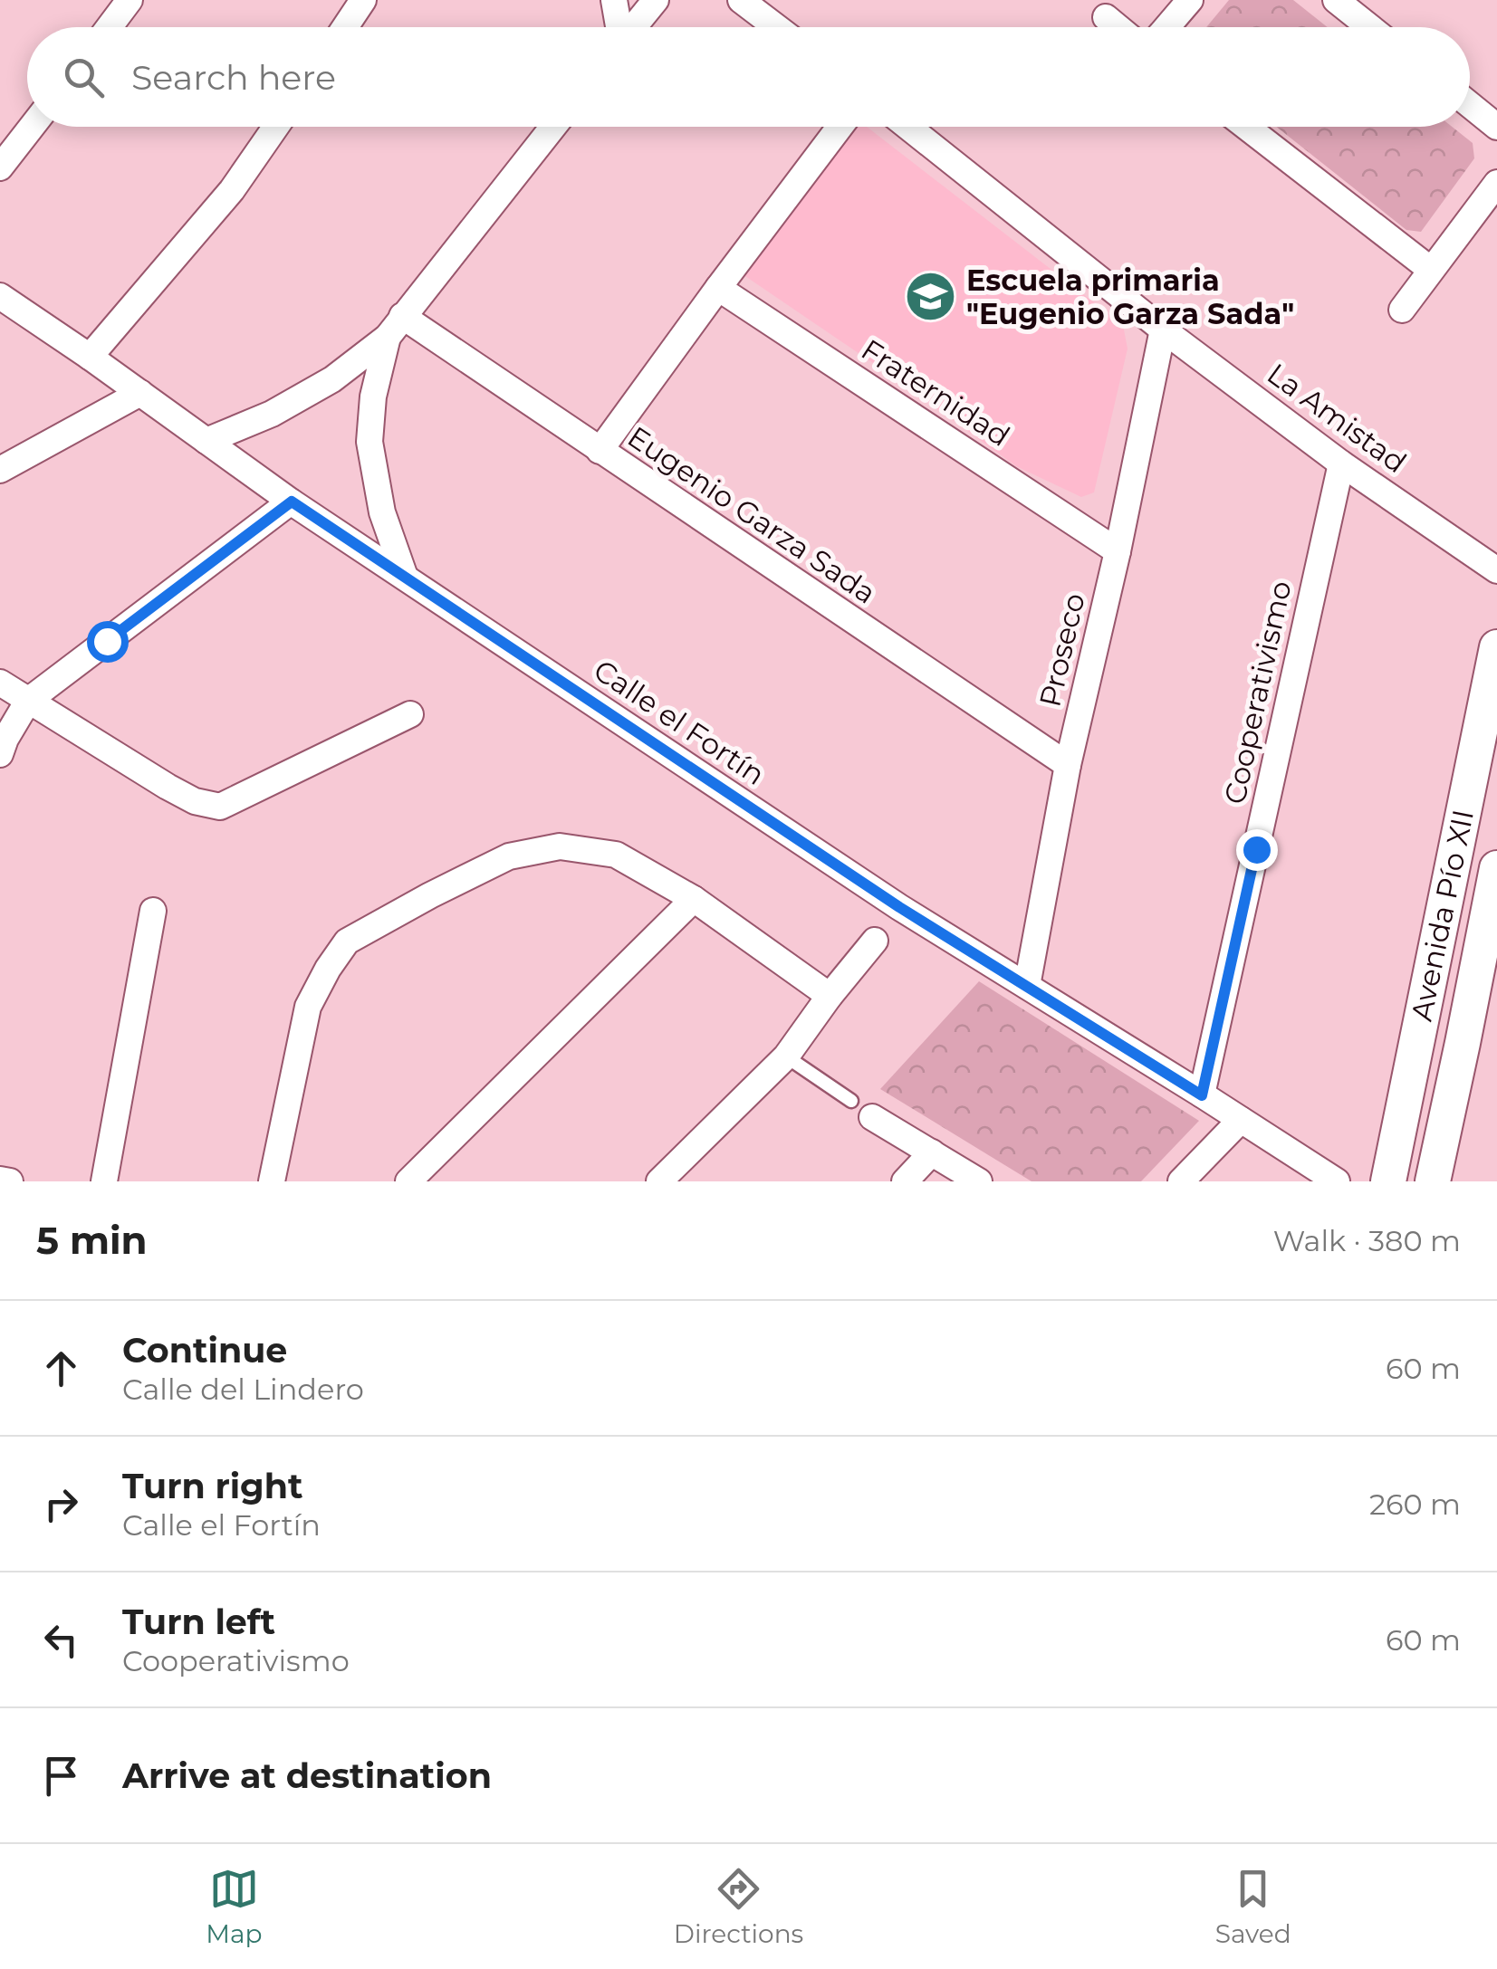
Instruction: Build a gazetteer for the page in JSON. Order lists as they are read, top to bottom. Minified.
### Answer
{"streets":{"street":["Fraternidad","La Amistad","Eugenio Garza Sada","Proseco","Cooperativismo","Calle el Fortín","Avenida Pío XII"]},"crossings":[["Fraternidad","Proseco"],["La Amistad","Proseco"],["La Amistad","Cooperativismo"],["Eugenio Garza Sada","Proseco"],["Proseco","Calle el Fortín"],["Cooperativismo","Calle el Fortín"]],"places":{"school or university":["Escuela primaria \"Eugenio Garza Sada\""]},"page":{"search":"Search here","heading":["5 min","Walk · 380 m"],"list":[["Continue","Calle del Lindero","60 m"],["Turn right","Calle el Fortín","260 m"],["Turn left","Cooperativismo","60 m"],"Arrive at destination"],"nav":["Map","Directions","Saved"]}}
